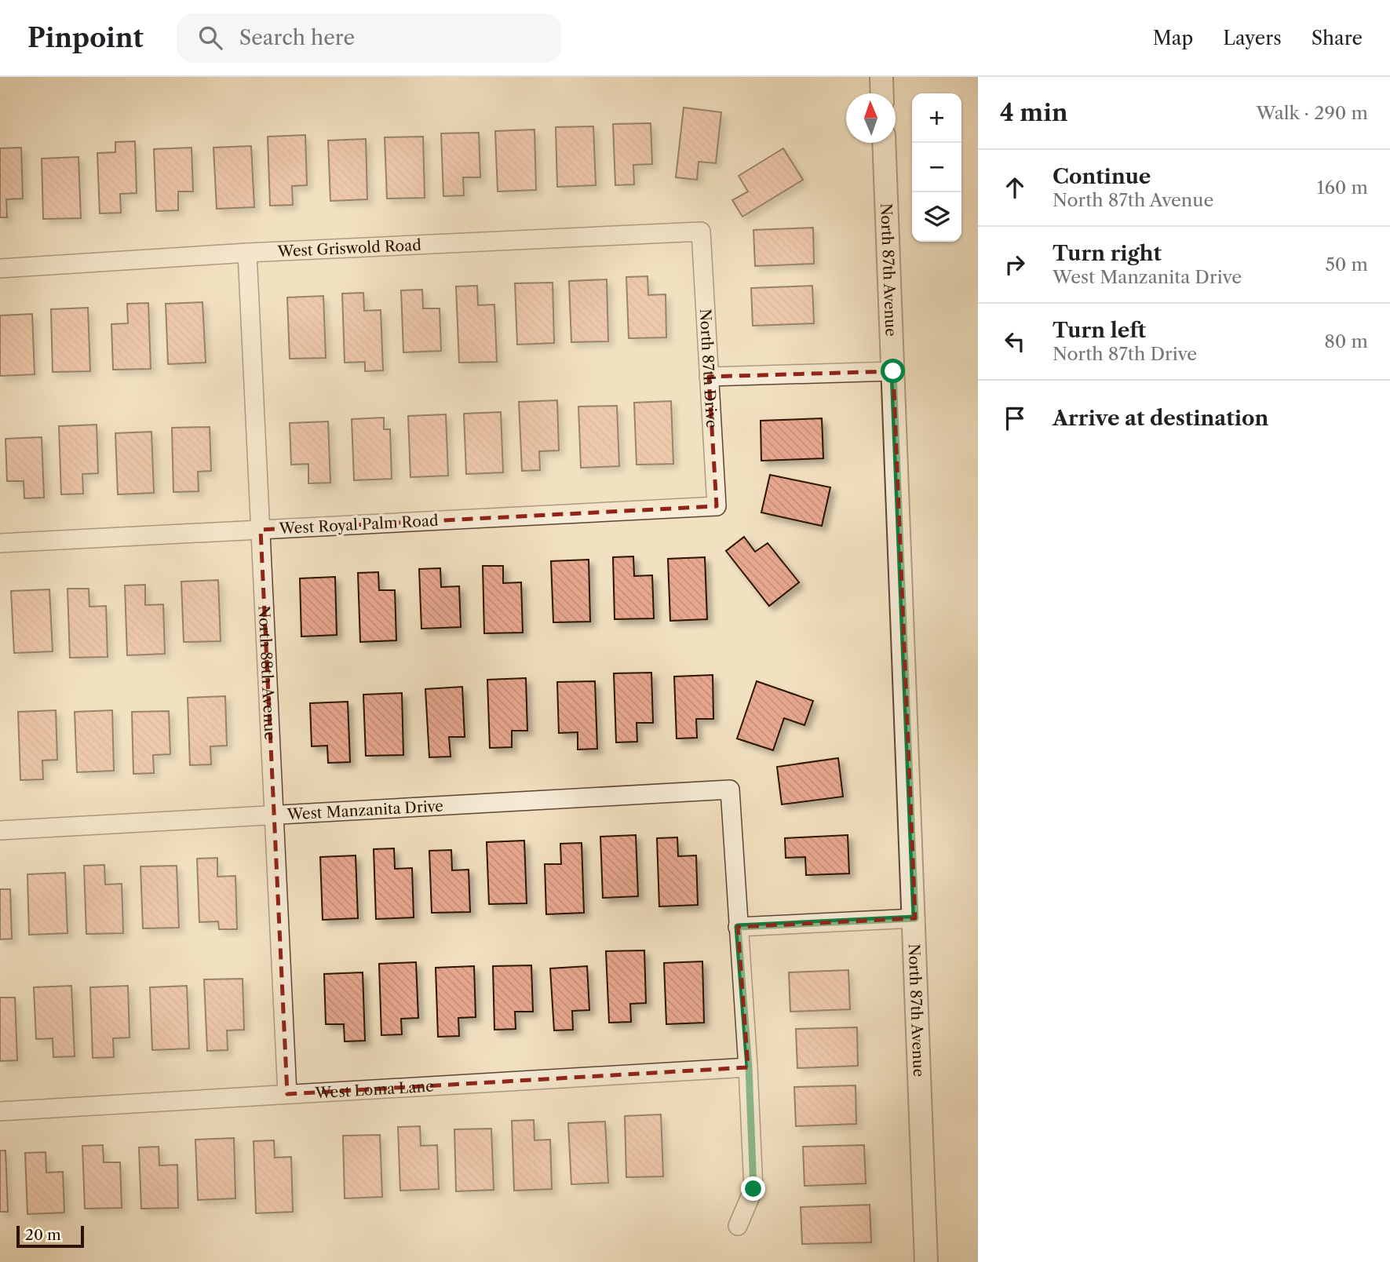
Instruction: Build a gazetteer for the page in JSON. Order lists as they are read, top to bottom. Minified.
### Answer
{"streets":{"street":["West Griswold Road","North 87th Avenue","North 87th Drive","West Royal Palm Road","North 88th Avenue","West Manzanita Drive","West Loma Lane"]},"crossings":[["West Griswold Road","North 87th Drive"],["West Griswold Road","North 88th Avenue"],["North 87th Drive","West Royal Palm Road"],["West Royal Palm Road","North 88th Avenue"],["North 88th Avenue","West Manzanita Drive"],["North 88th Avenue","West Loma Lane"]],"scale_bar":"20 m","north":"top","page":{"header":"Pinpoint","search":"Search here","nav":["Map","Layers","Share"],"heading":["4 min","Walk · 290 m"],"map_buttons":["+","−"],"list":[["Continue","North 87th Avenue","160 m"],["Turn right","West Manzanita Drive","50 m"],["Turn left","North 87th Drive","80 m"],"Arrive at destination"],"scale":"20 m"}}
